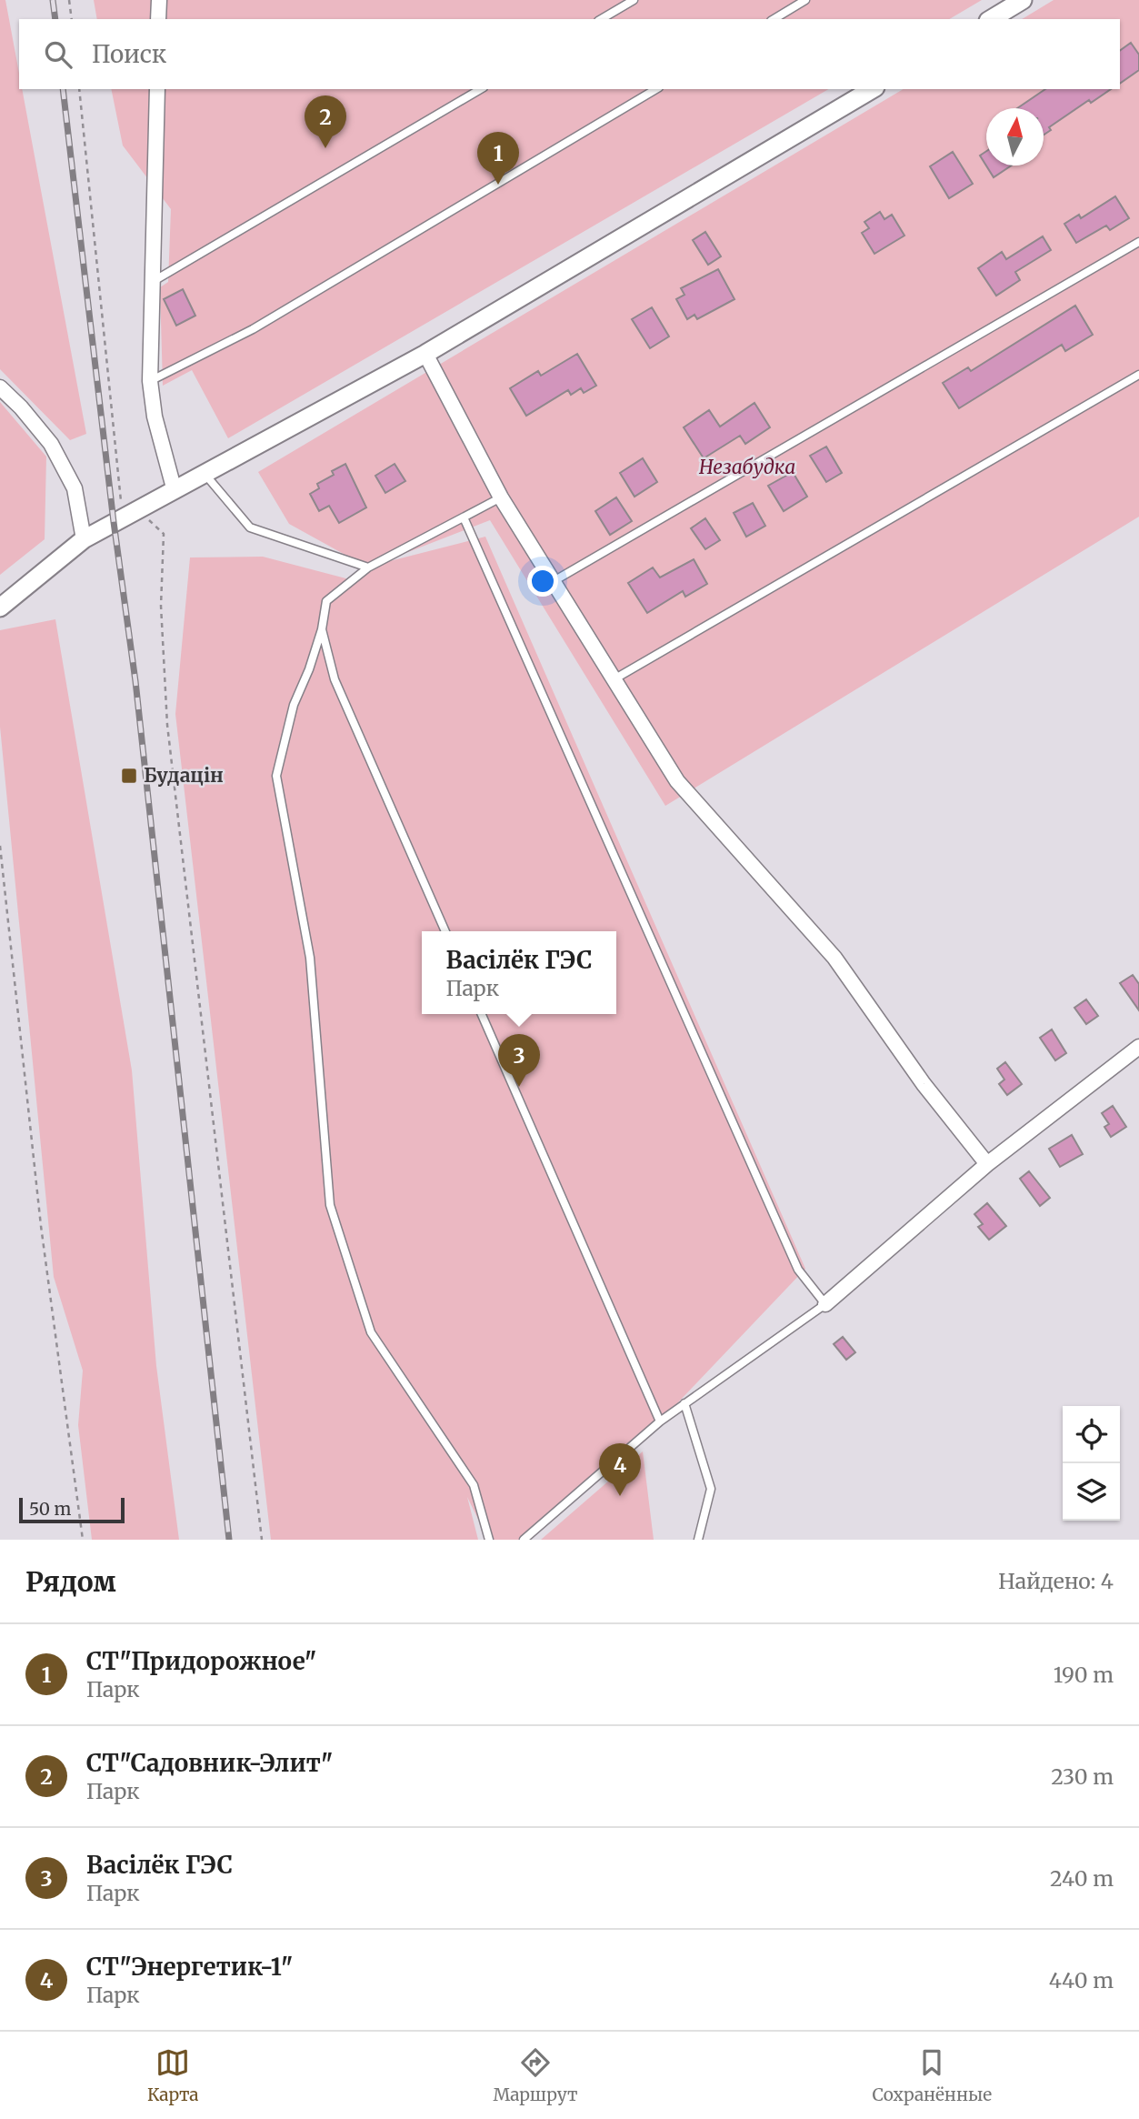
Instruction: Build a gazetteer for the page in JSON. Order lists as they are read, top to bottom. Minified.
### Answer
{"parks":["Незабудка"],"places":{"transit":["Будацін"]},"scale_bar":"50 m","north":"top","page":{"search":"Поиск","pins":["2","1","3","4"],"popup":["Васілёк ГЭС","Парк"],"scale":"50 m","heading":["Рядом","Найдено: 4"],"list":[{"mark":"1","name":"СТ\"Придорожное\"","note":"Парк","value":"190 m"},{"mark":"2","name":"СТ\"Садовник-Элит\"","note":"Парк","value":"230 m"},{"mark":"3","name":"Васілёк ГЭС","note":"Парк","value":"240 m"},{"mark":"4","name":"СТ\"Энергетик-1\"","note":"Парк","value":"440 m"}],"nav":["Карта","Маршрут","Сохранённые"]}}
